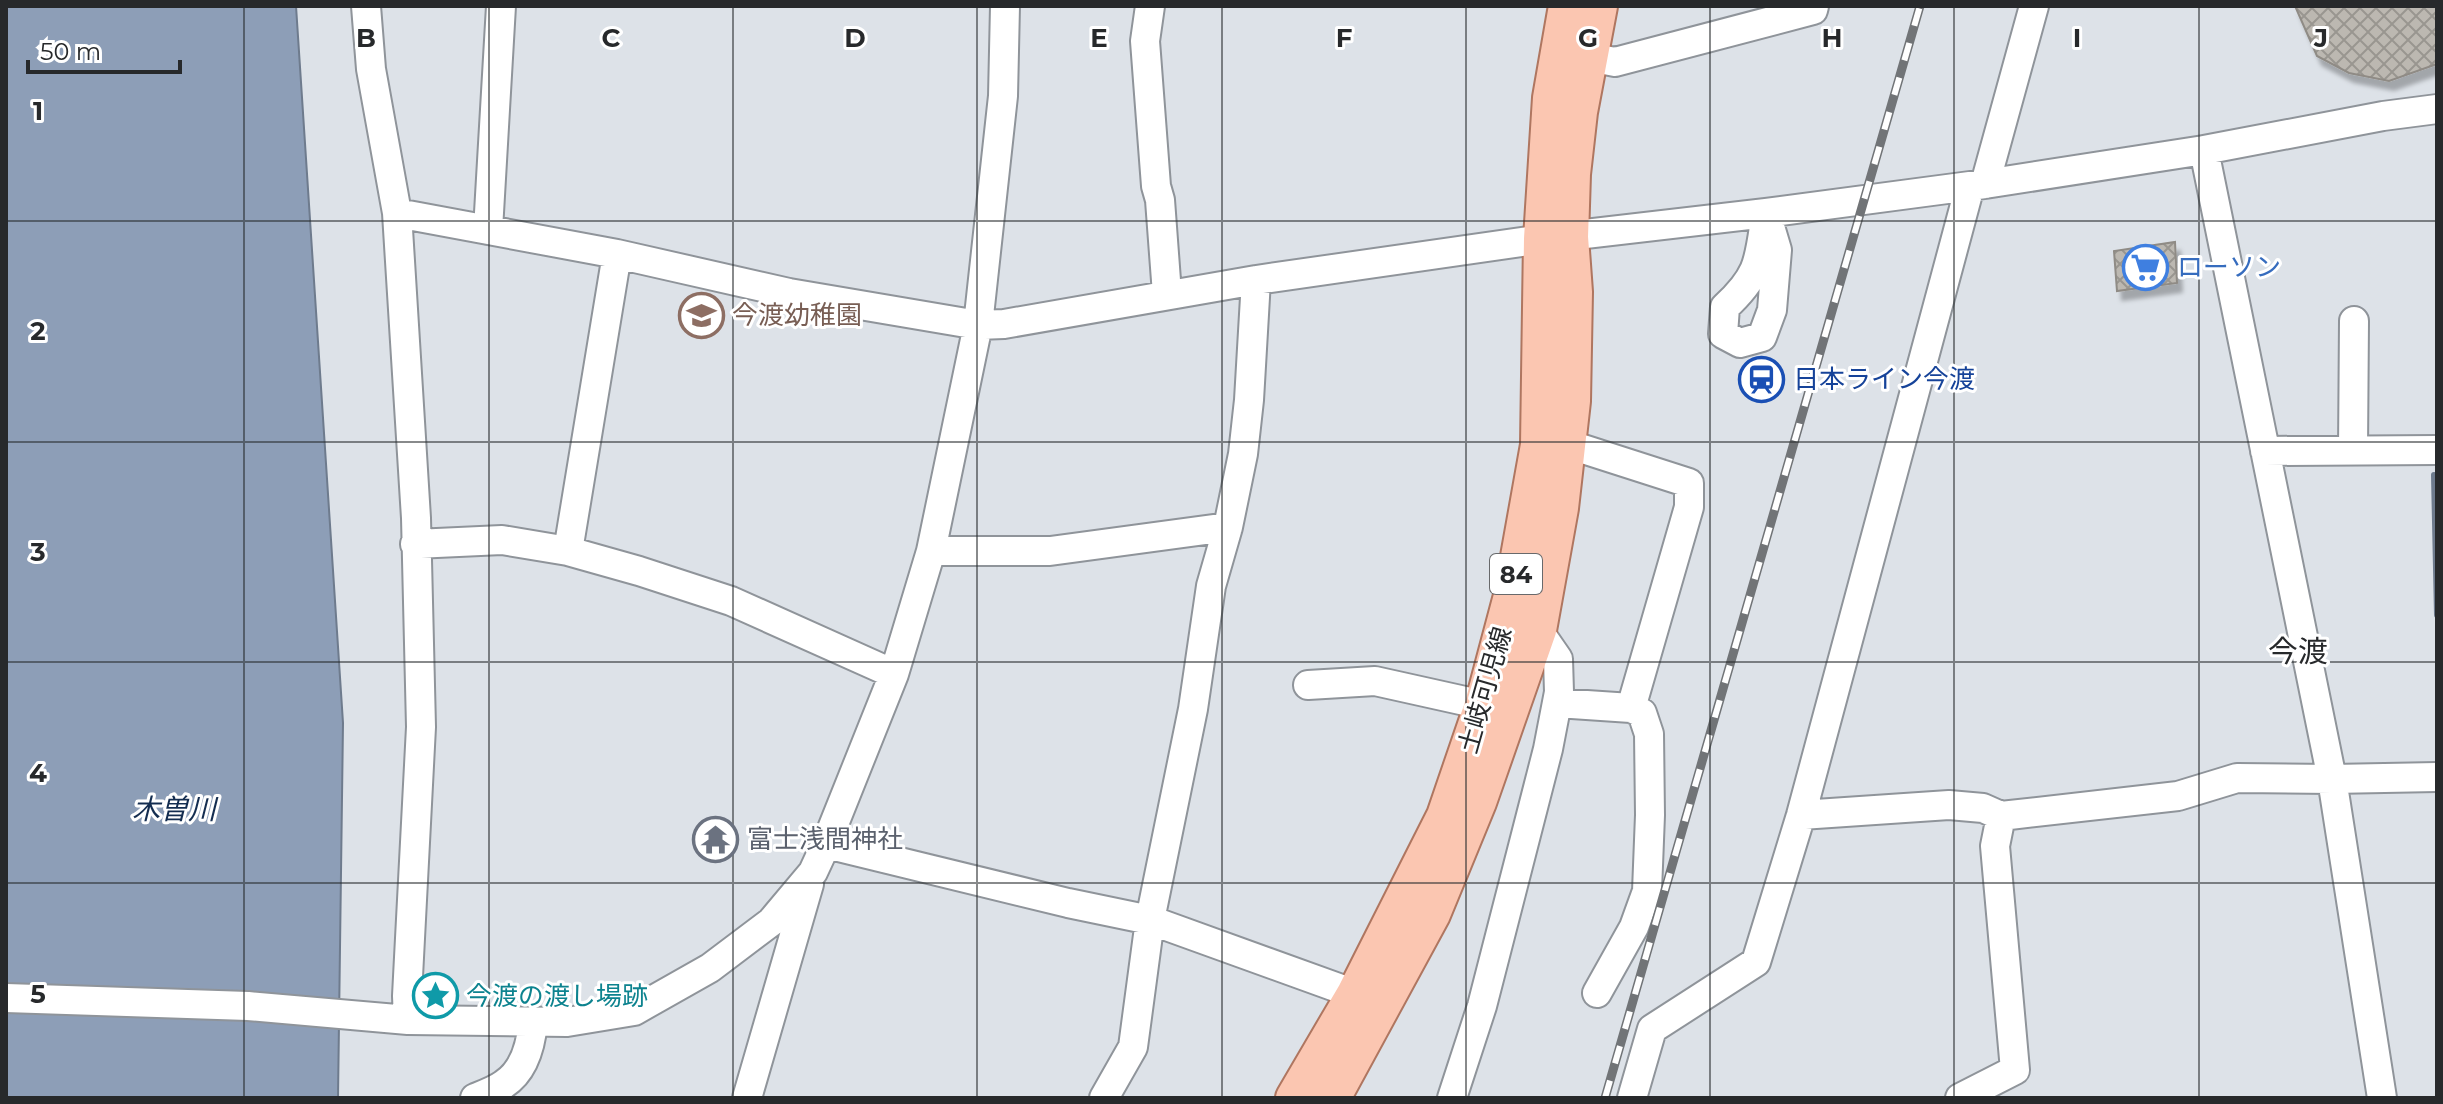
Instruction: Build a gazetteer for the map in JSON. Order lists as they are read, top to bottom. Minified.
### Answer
{"streets":{"main road":["84","土岐可児線"]},"districts":["今渡"],"water":["木曽川"],"places":{"supermarket":["ローソン"],"school or university":["今渡幼稚園"],"station":["日本ライン今渡"],"temple":["富士浅間神社"],"place":["今渡の渡し場跡"]},"scale_bar":"50 m","grid":{"columns":["B","C","D","E","F","G","H","I","J"],"rows":["1","2","3","4","5"]}}
